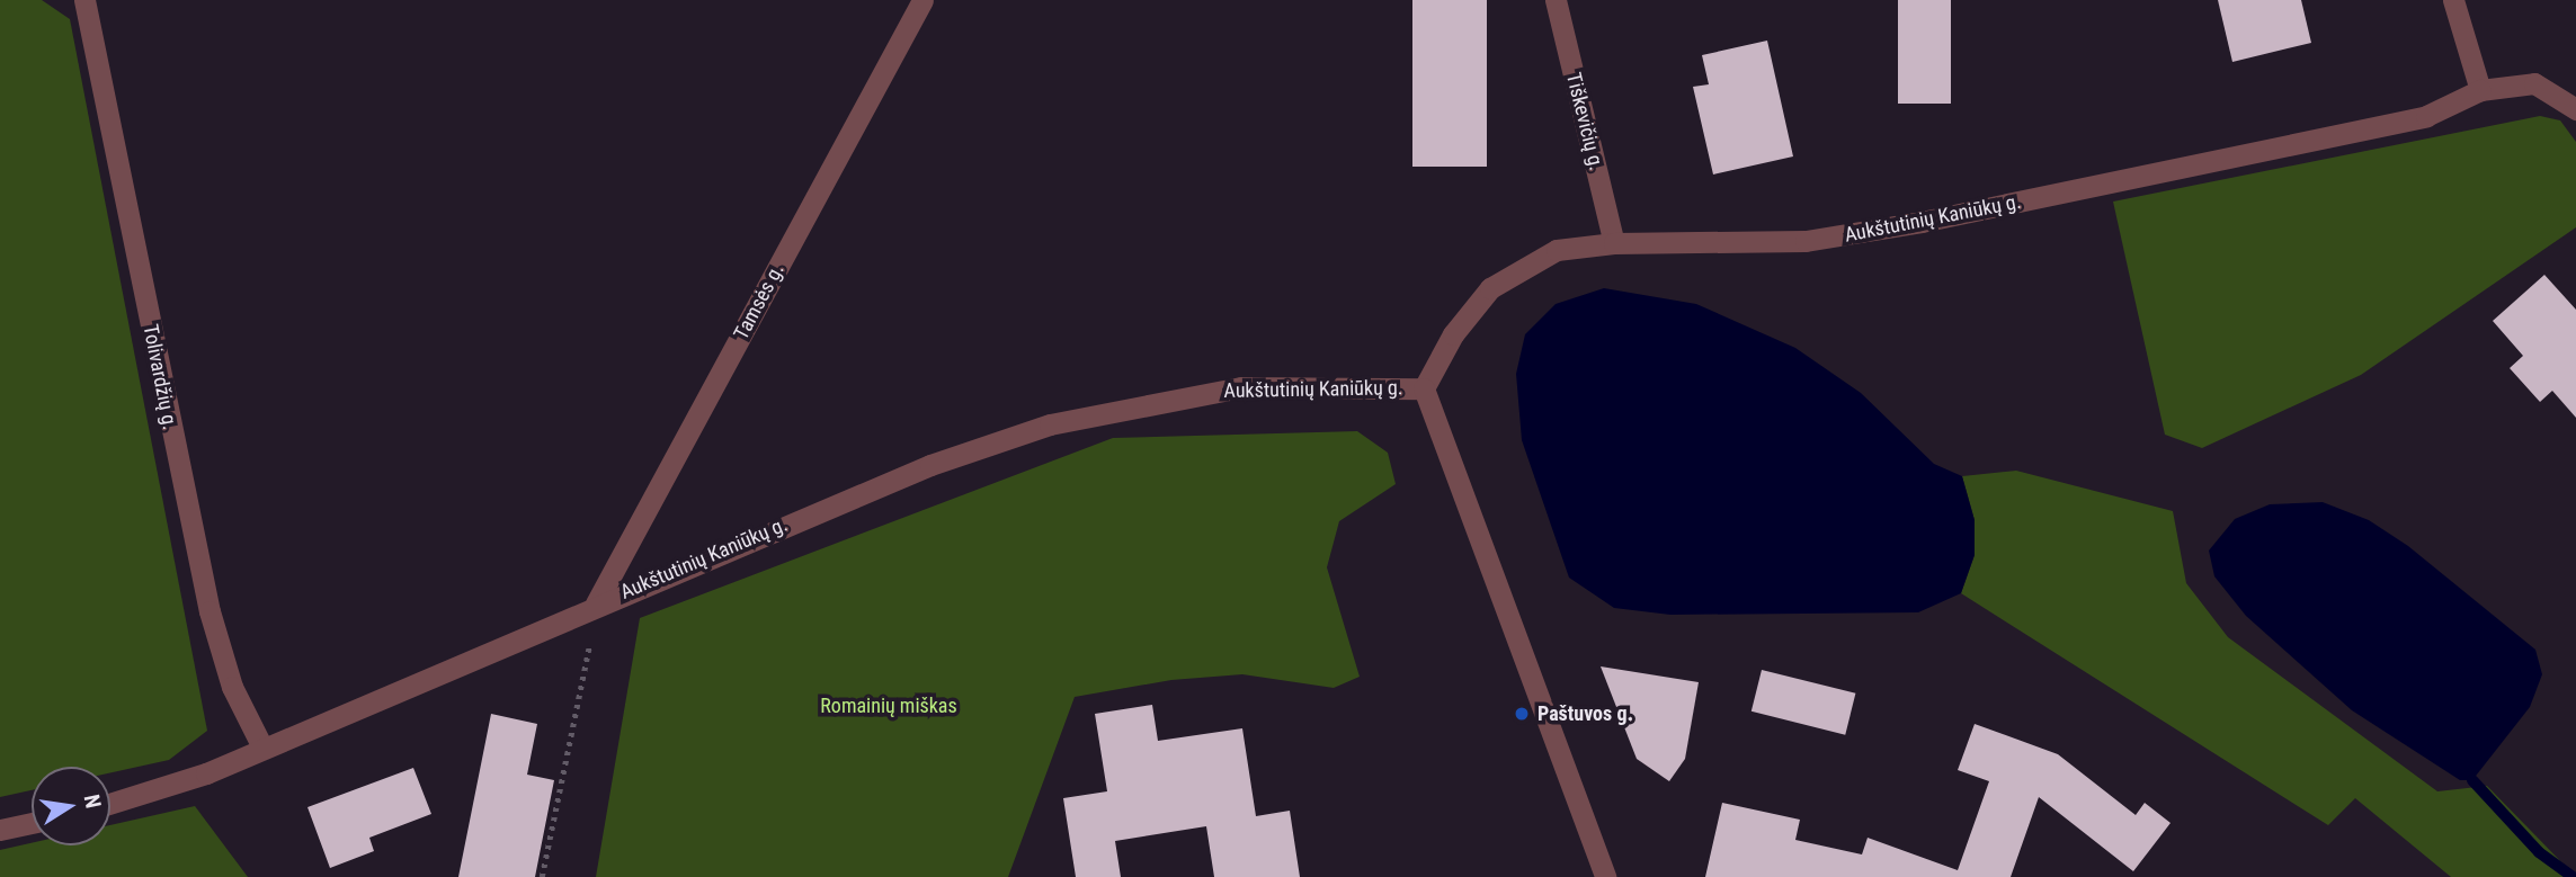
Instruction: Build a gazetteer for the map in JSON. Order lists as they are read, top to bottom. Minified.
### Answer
{"streets":{"street":["Tiškevičių g.","Aukštutinių Kaniūkų g.","Tamsės g.","Tolivardžių g."]},"crossings":[["Tiškevičių g.","Aukštutinių Kaniūkų g."],["Aukštutinių Kaniūkų g.","Tamsės g."],["Aukštutinių Kaniūkų g.","Tolivardžių g."]],"parks":["Romainių miškas"],"places":["Paštuvos g."],"north":"right"}
